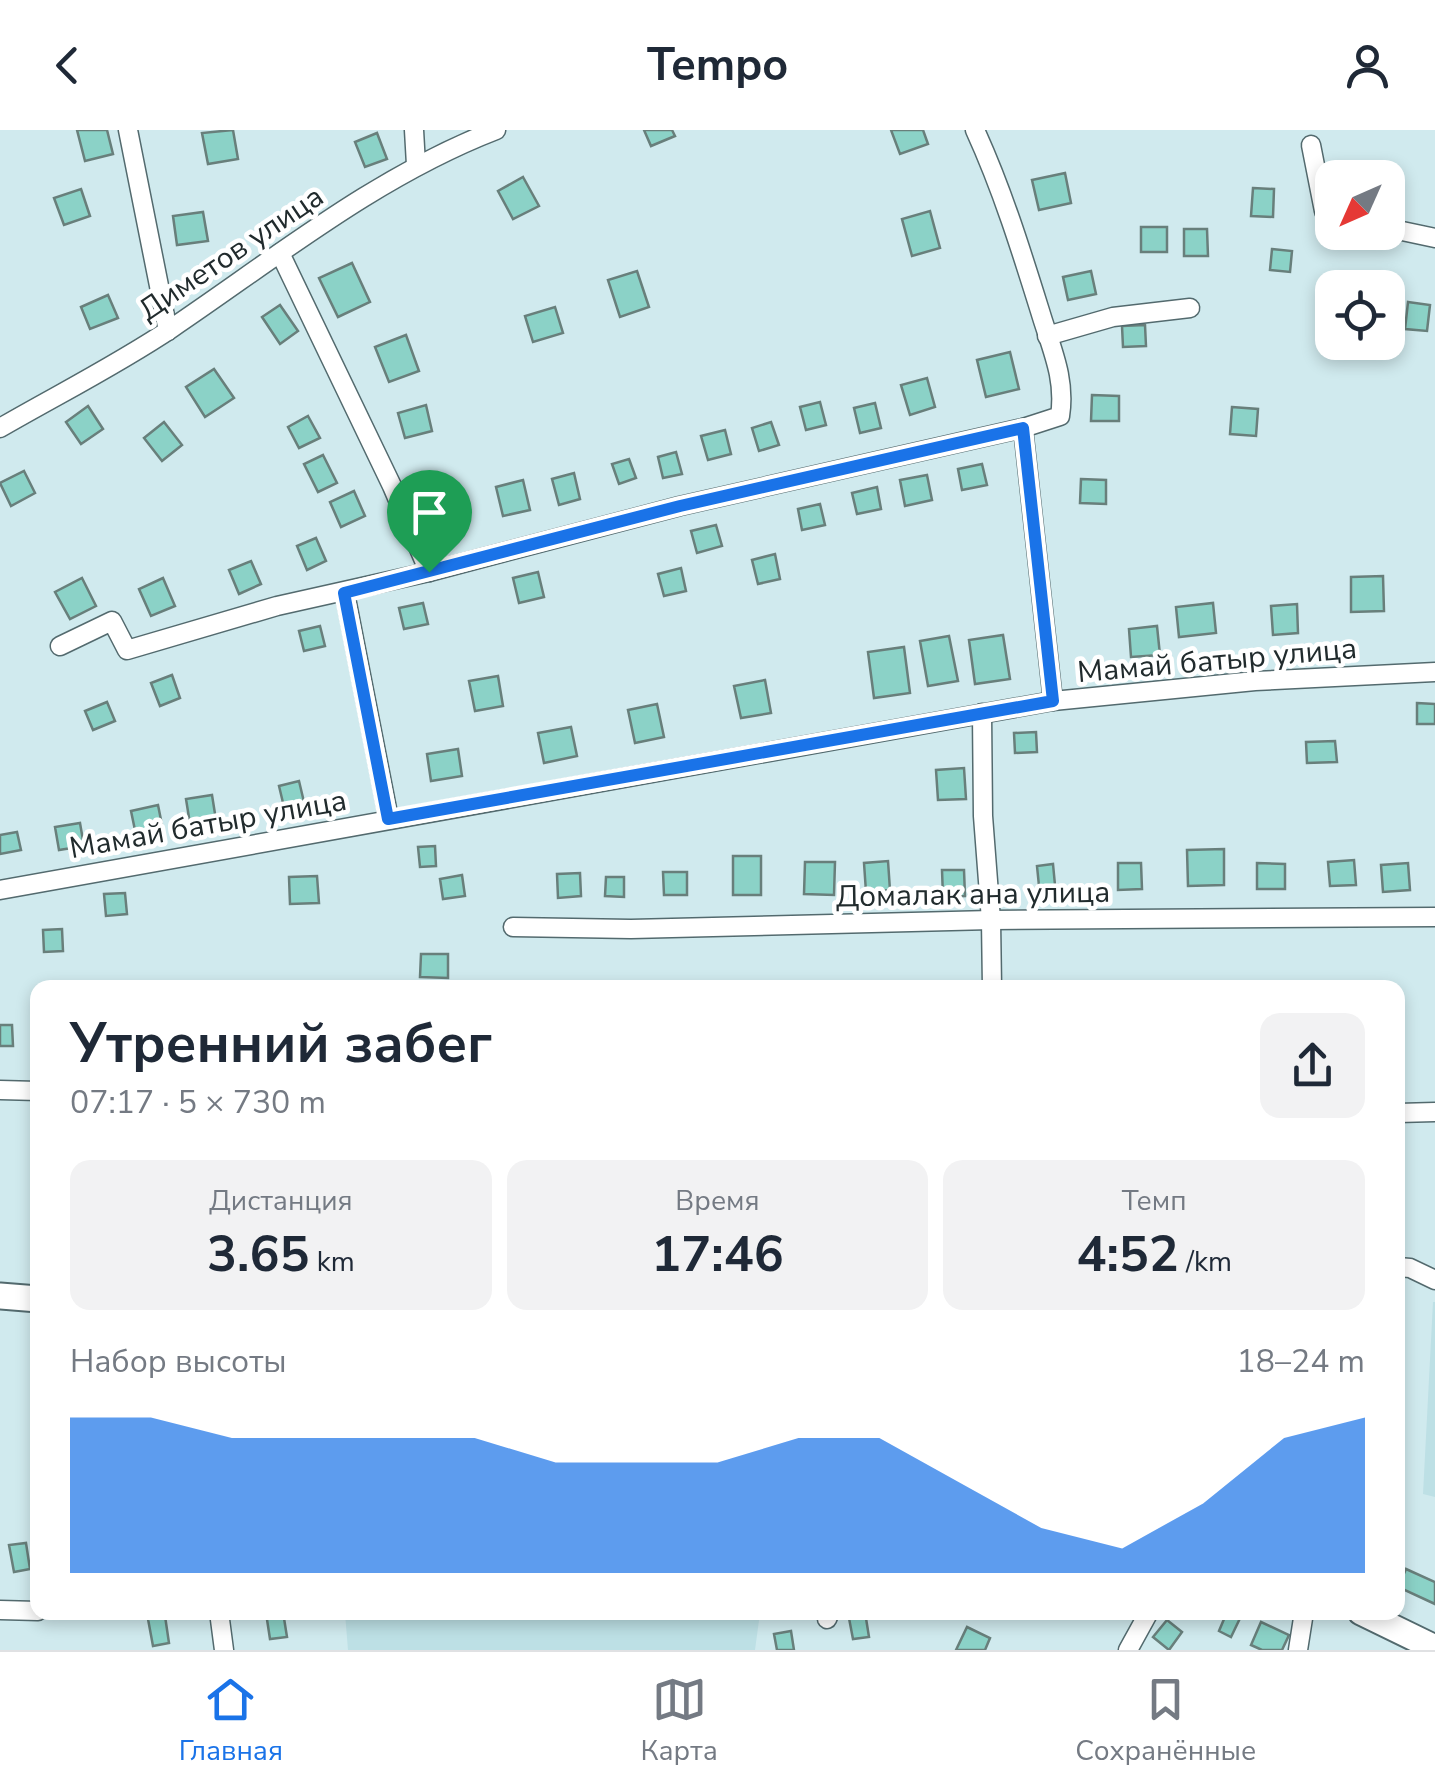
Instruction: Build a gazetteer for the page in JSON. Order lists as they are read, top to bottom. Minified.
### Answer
{"streets":{"street":["Диметов улица","Мамай батыр улица","Домалак ана улица"]},"north":"bottom left","page":{"header":"Tempo","heading":["Утренний забег","07:17 · 5 × 730 m"],"stats":[["Дистанция","3.65 km"],["Время","17:46"],["Темп","4:52 /km"]],"chart":["Набор высоты","18–24 m"],"tabs":["Главная","Карта","Сохранённые"]}}
